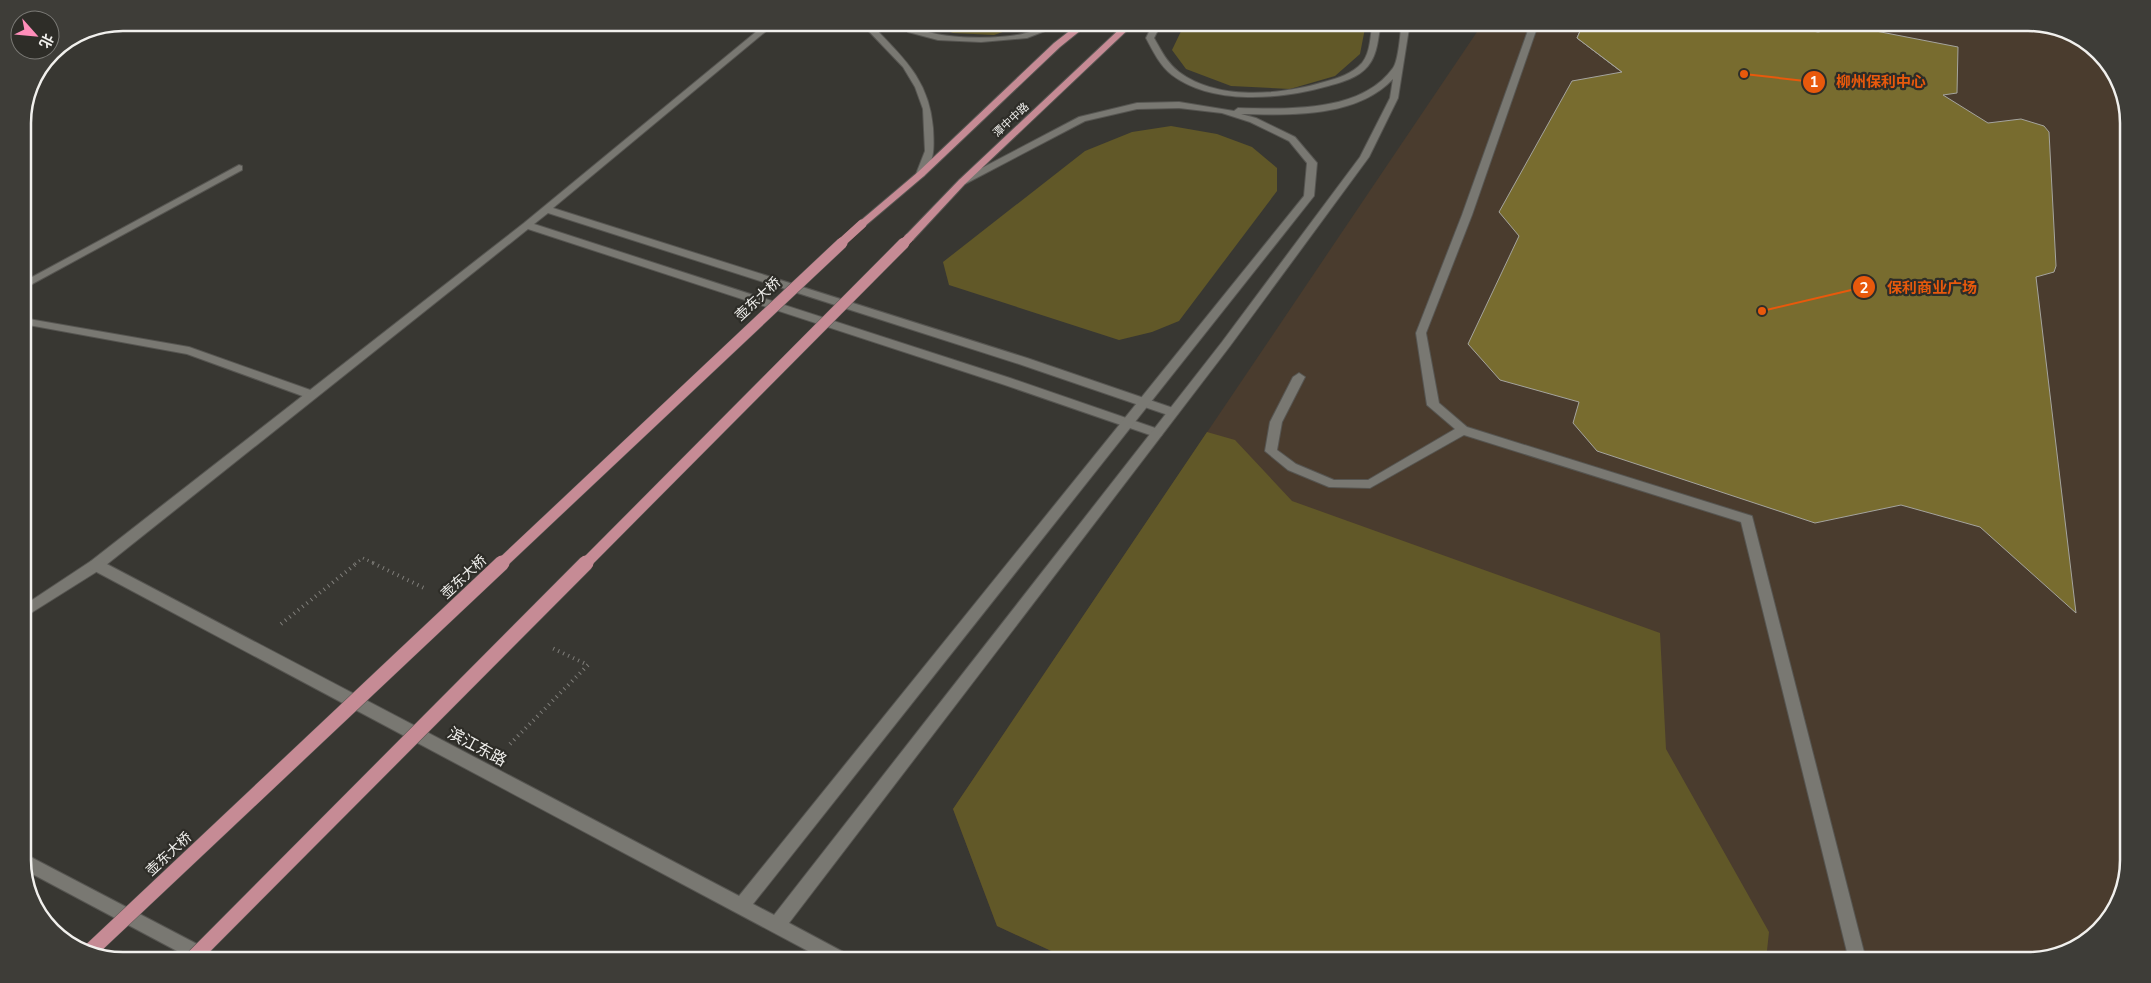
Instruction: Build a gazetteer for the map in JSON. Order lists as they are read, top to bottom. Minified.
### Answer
{"streets":{"main road":["潭中中路","壶东大桥","滨江东路"]},"crossings":[["潭中中路","壶东大桥"]],"places":["柳州保利中心","保利商业广场"],"north":"bottom right"}
